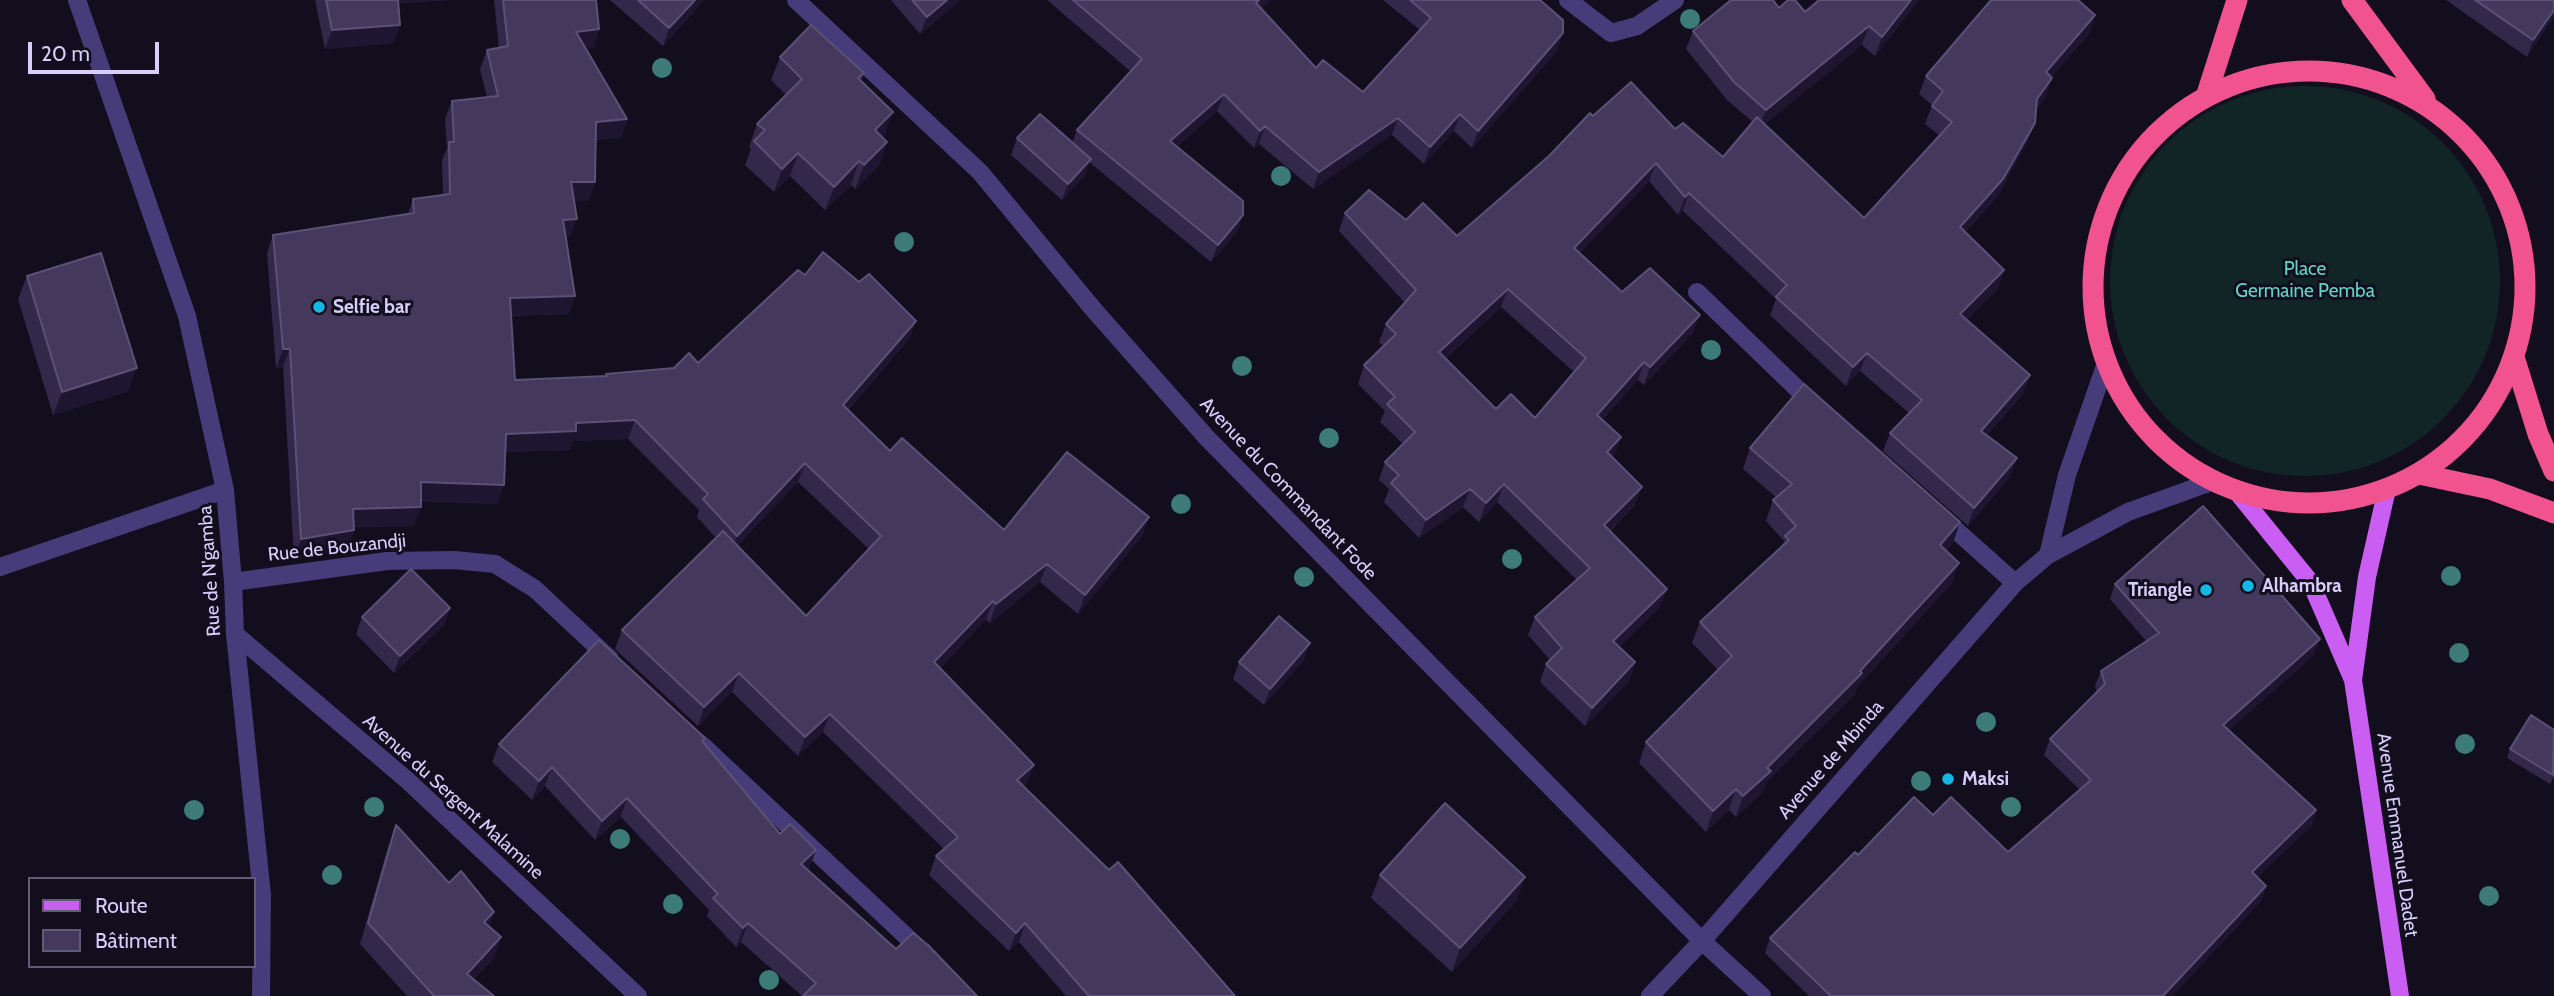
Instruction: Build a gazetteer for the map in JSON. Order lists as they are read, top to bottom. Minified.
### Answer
{"streets":{"main road":["Avenue Emmanuel Dadet"],"street":["Avenue du Commandant Fode","Rue de Bouzandji","Rue de N'gamba","Avenue de Mbinda","Avenue du Sergent Malamine"]},"crossings":[["Avenue du Commandant Fode","Avenue de Mbinda"],["Rue de Bouzandji","Rue de N'gamba"],["Rue de N'gamba","Avenue du Sergent Malamine"]],"parks":["Place Germaine Pemba"],"places":["Selfie bar","Alhambra","Triangle","Maksi"],"legend":["Route","Bâtiment"],"scale_bar":"20 m"}
